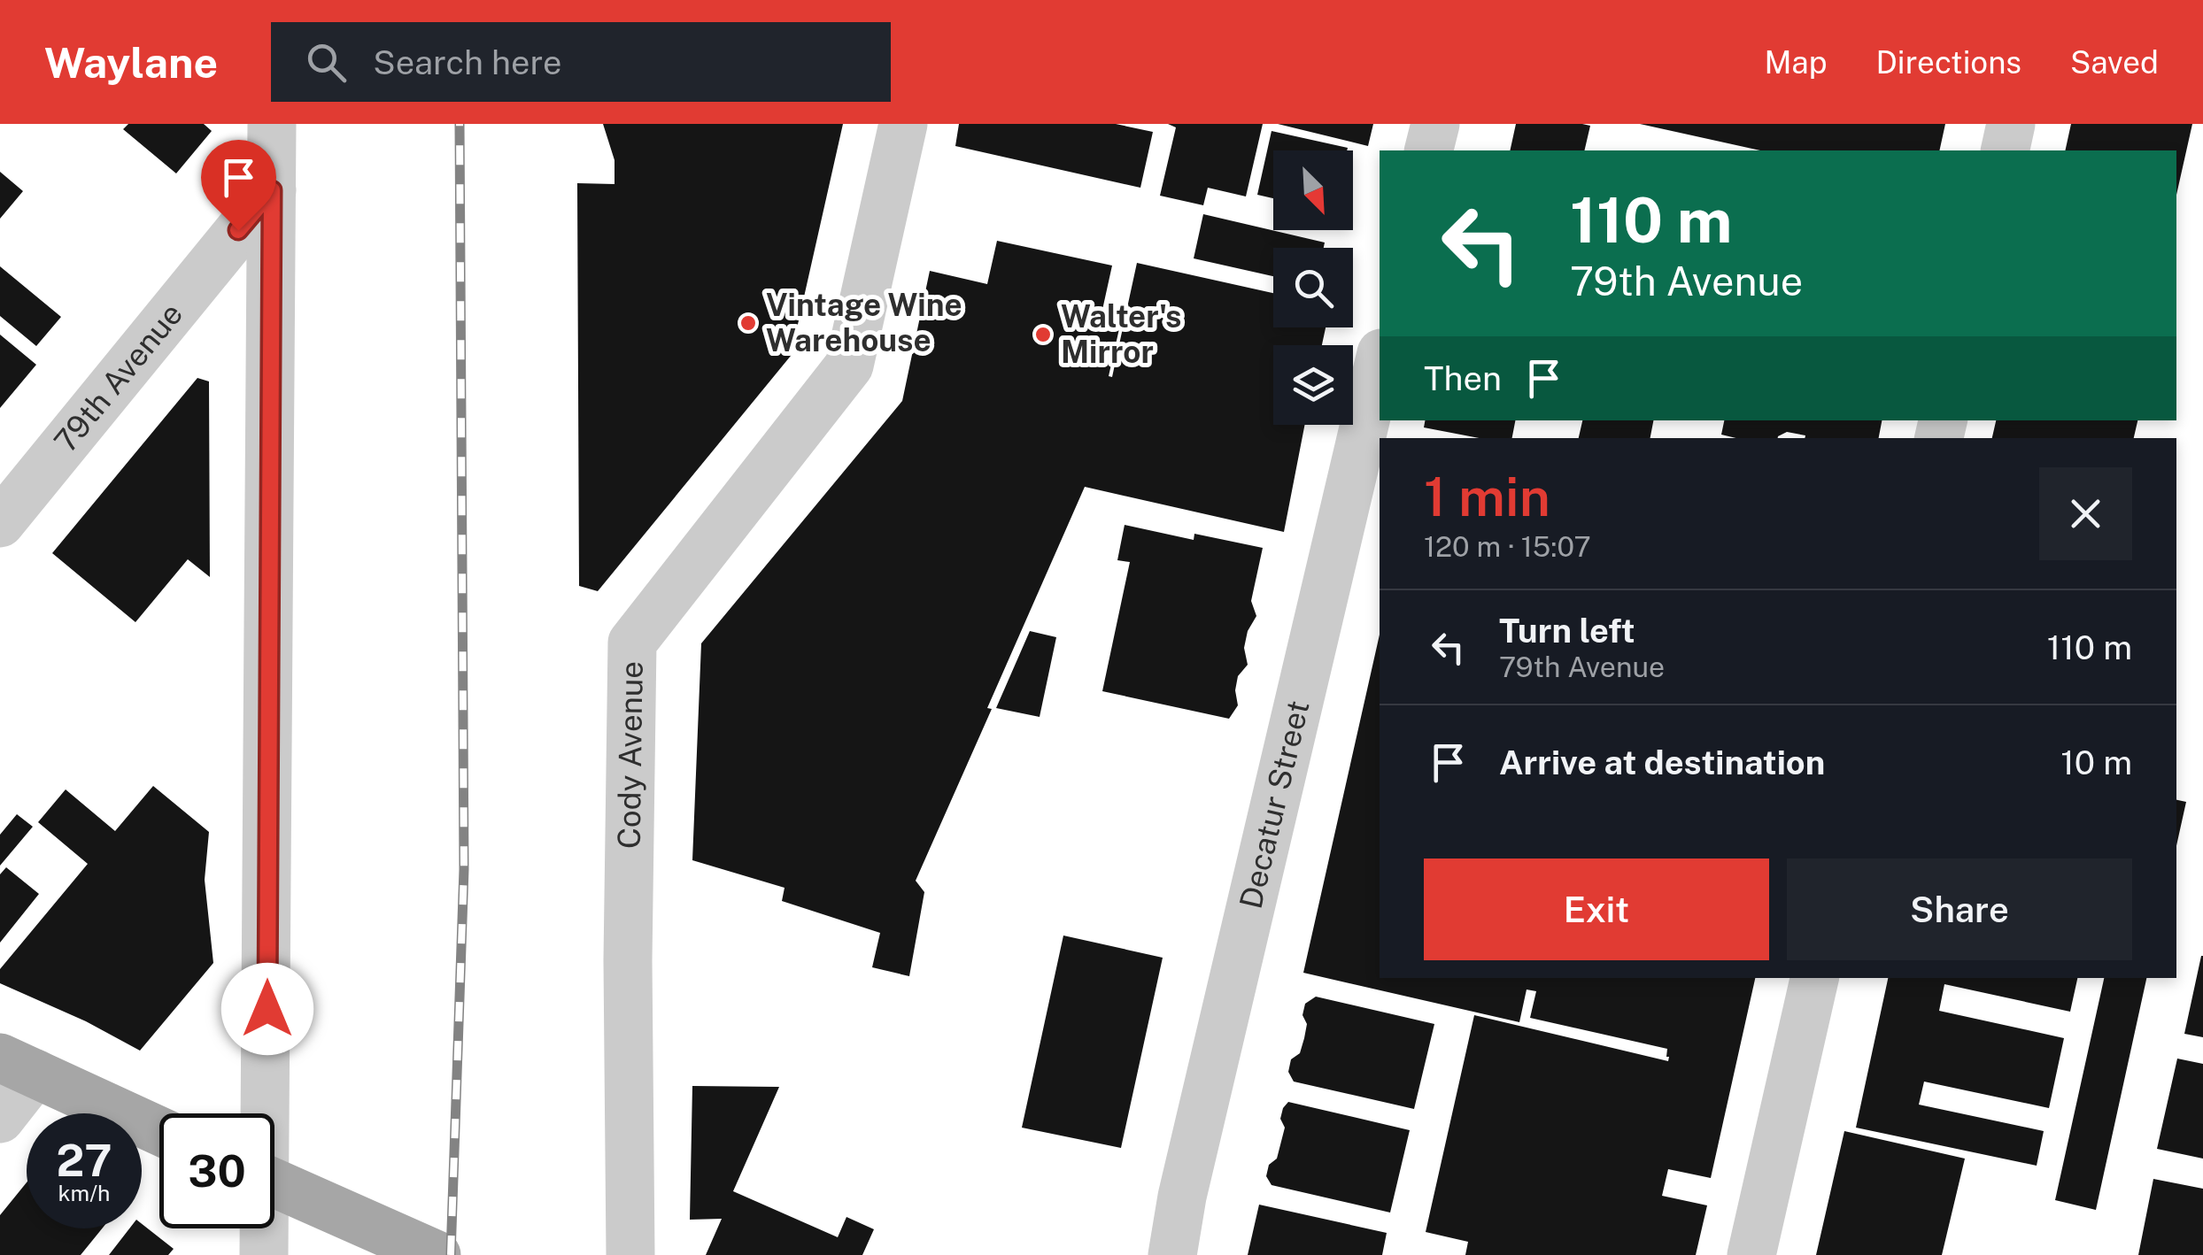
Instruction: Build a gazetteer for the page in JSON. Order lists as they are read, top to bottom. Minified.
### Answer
{"streets":{"street":["79th Avenue","Cody Avenue","Decatur Street"]},"places":["Vintage Wine Warehouse","Walter's Mirror"],"north":"bottom right","page":{"header":"Waylane","search":"Search here","nav":["Map","Directions","Saved"],"turn":["110 m","79th Avenue"],"then":"Then","heading":["1 min","120 m · 15:07"],"list":[{"name":"Turn left","note":"79th Avenue","value":"110 m"},{"name":"Arrive at destination","value":"10 m"}],"buttons":["Exit","Share"],"speed":"27 km/h","limit":"30"}}
